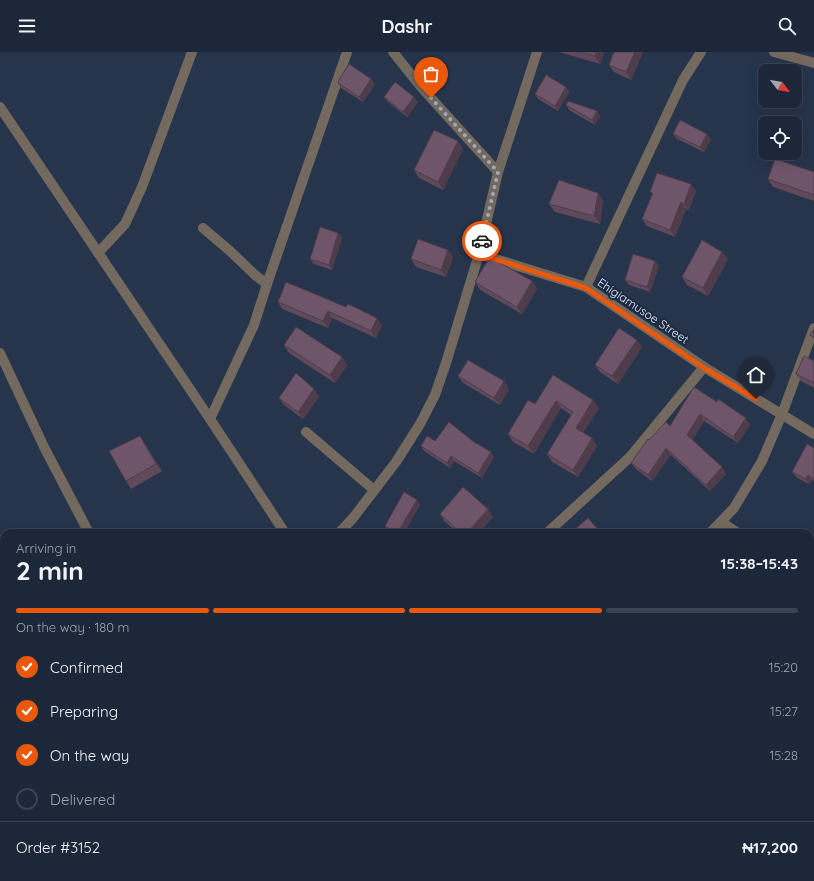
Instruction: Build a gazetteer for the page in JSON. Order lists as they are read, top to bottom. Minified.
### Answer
{"streets":{"street":["Ehigiamusoe Street"]},"north":"bottom right","page":{"header":"Dashr","heading":["2 min","Arriving in","15:38–15:43"],"panel":["Order #3152","₦17,200"],"bar":"On the way · 180 m","list":[["Confirmed","15:20"],["Preparing","15:27"],["On the way","15:28"],"Delivered"]}}
